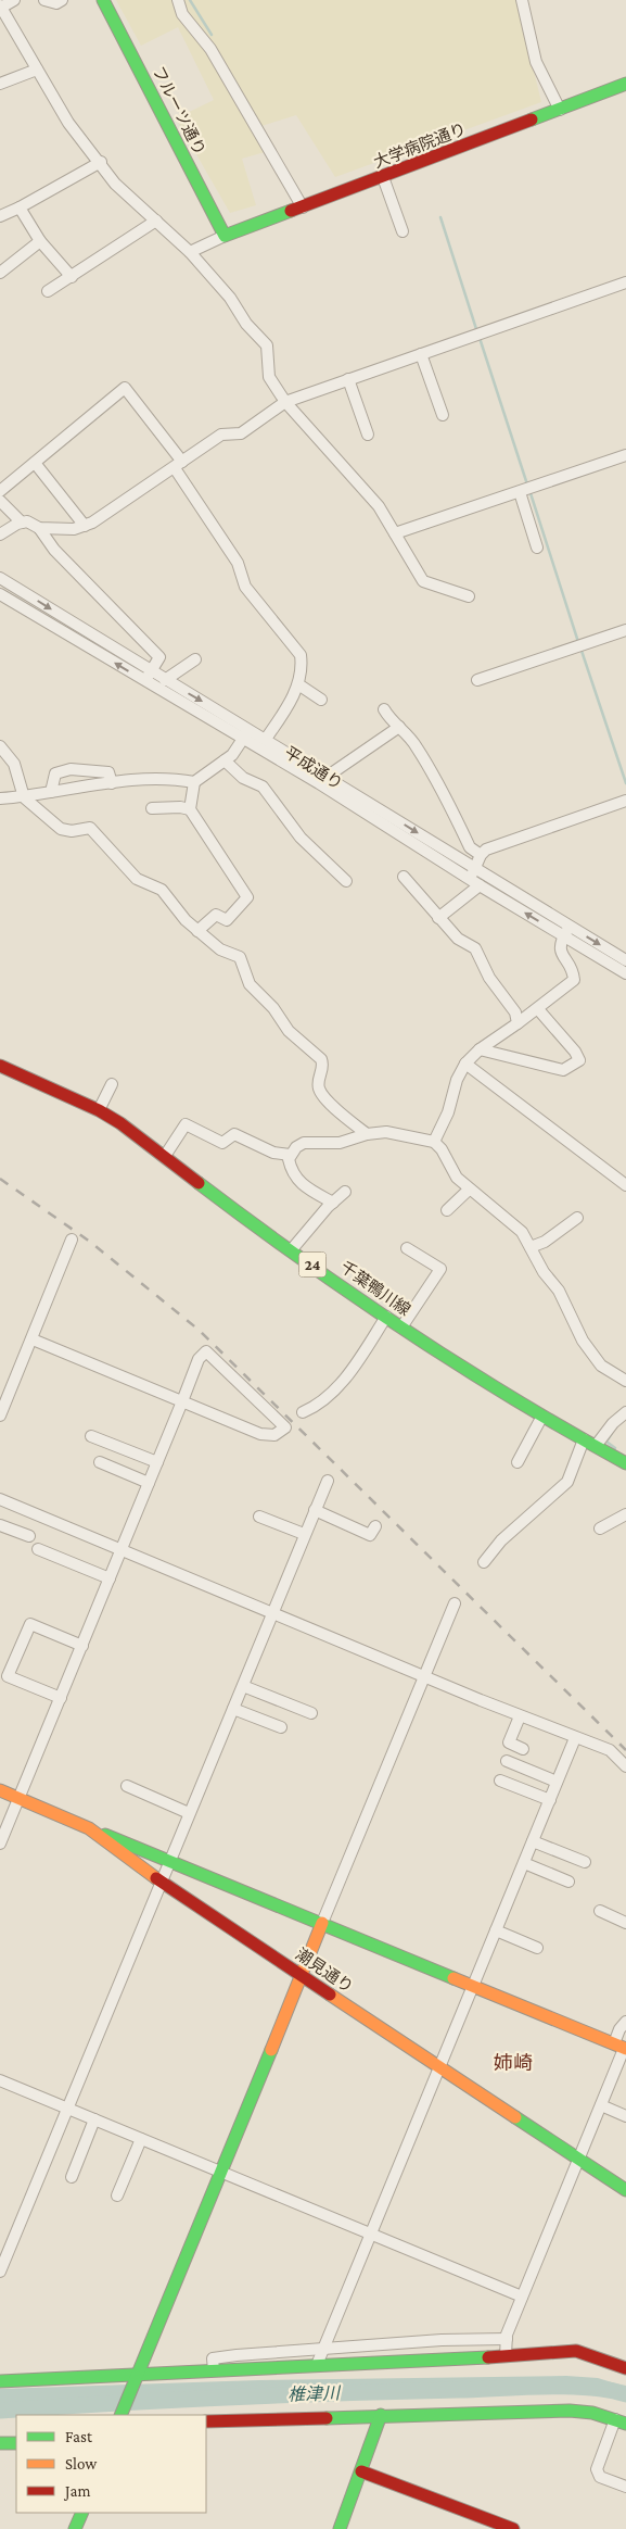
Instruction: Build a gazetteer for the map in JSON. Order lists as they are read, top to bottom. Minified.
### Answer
{"streets":{"street":["フルーツ通り","大学病院通り","平成通り","24","千葉鴨川線","潮見通り"]},"crossings":[["フルーツ通り","大学病院通り"]],"districts":["姉崎"],"water":["椎津川"],"legend":["Fast","Slow","Jam"]}
